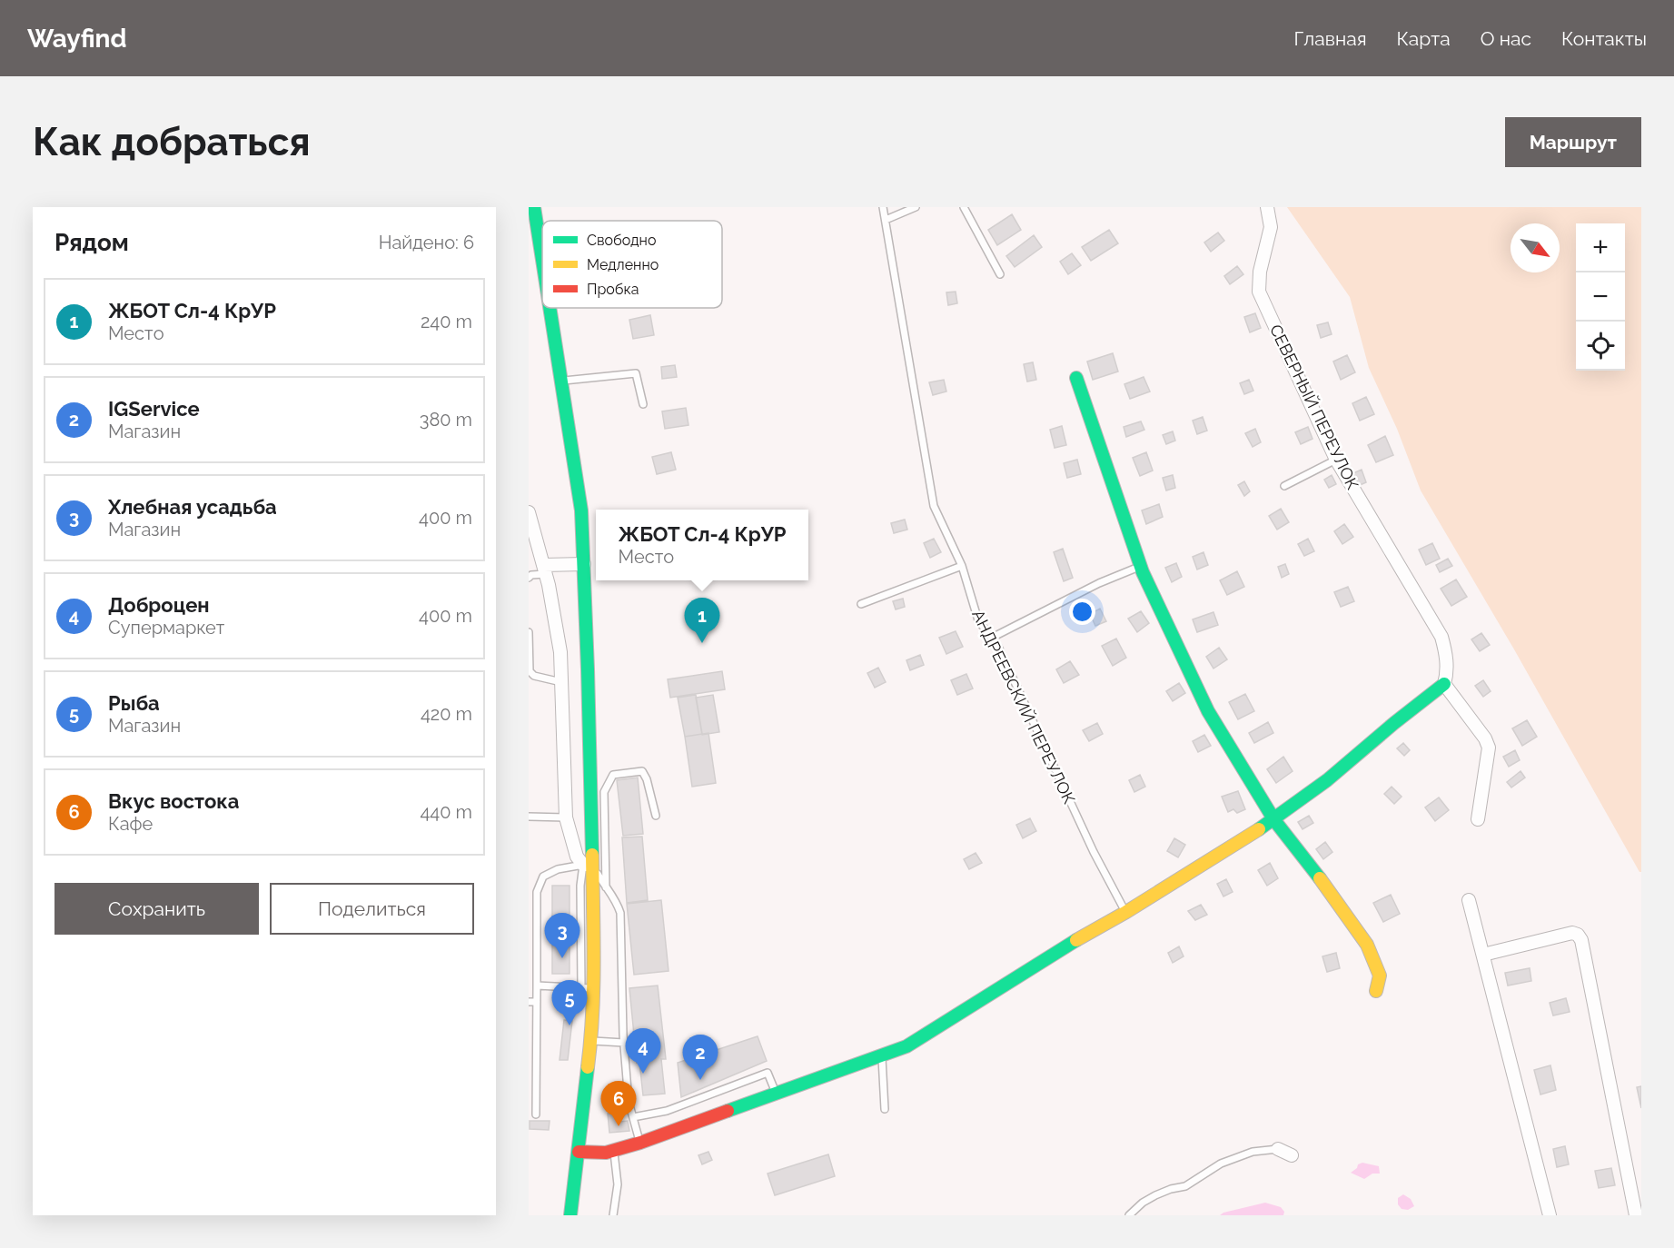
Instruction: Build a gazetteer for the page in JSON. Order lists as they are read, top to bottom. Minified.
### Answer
{"streets":{"street":["СЕВЕРНЫЙ ПЕРЕУЛОК"],"lane":["АНДРЕЕВСКИЙ ПЕРЕУЛОК"]},"legend":["Свободно","Медленно","Пробка"],"north":"bottom right","page":{"header":"Wayfind","nav":["Главная","Карта","О нас","Контакты"],"buttons":["Маршрут",["Сохранить","Поделиться"]],"title":"Как добраться","heading":["Рядом","Найдено: 6"],"map_buttons":["+","−"],"list":[{"mark":"1","name":"ЖБОТ Сл-4 КрУР","note":"Место","value":"240 m"},{"mark":"2","name":"IGService","note":"Магазин","value":"380 m"},{"mark":"3","name":"Хлебная усадьба","note":"Магазин","value":"400 m"},{"mark":"4","name":"Доброцен","note":"Супермаркет","value":"400 m"},{"mark":"5","name":"Рыба","note":"Магазин","value":"420 m"},{"mark":"6","name":"Вкус востока","note":"Кафе","value":"440 m"}],"popup":["ЖБОТ Сл-4 КрУР","Место"],"pins":["1","3","5","4","2","6"]}}
